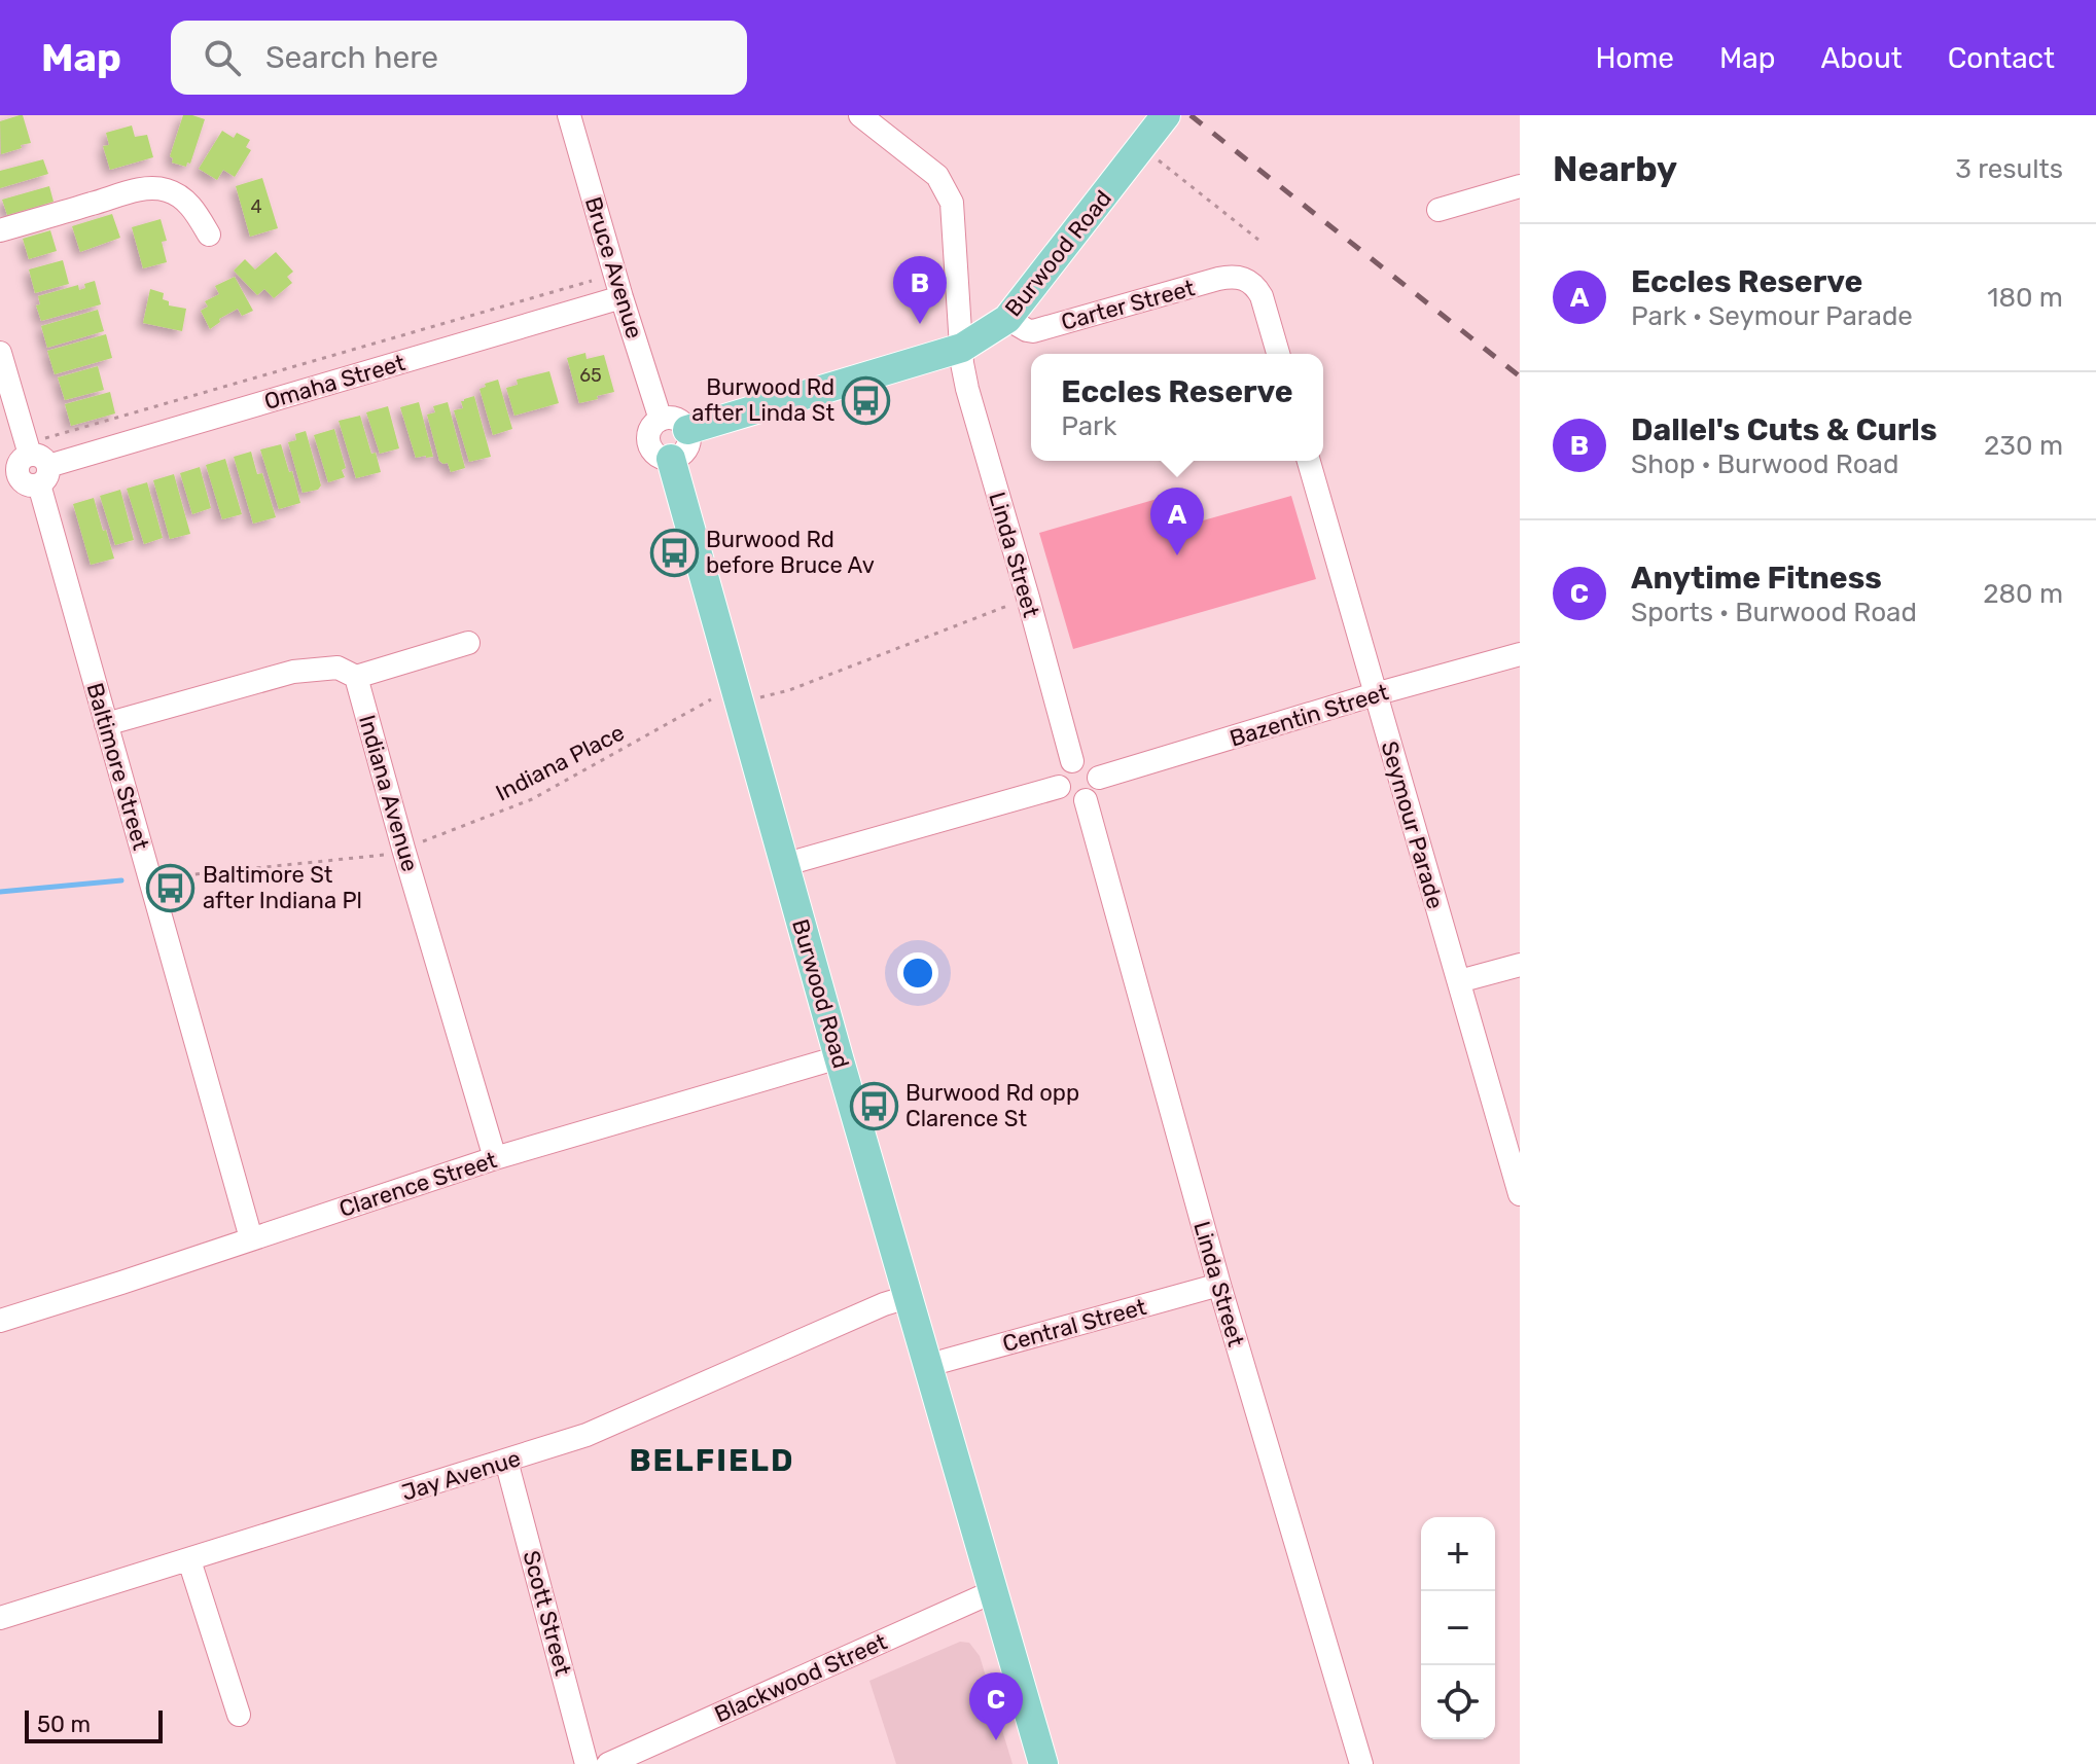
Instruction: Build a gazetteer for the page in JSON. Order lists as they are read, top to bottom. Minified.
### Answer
{"streets":{"main road":["Burwood Road"],"street":["Bruce Avenue","Carter Street","Omaha Street","Linda Street","Bazentin Street","Baltimore Street","Indiana Avenue","Seymour Parade","Clarence Street","Central Street","Jay Avenue","Scott Street","Blackwood Street"],"path":["Indiana Place"]},"crossings":[["Burwood Road","Bruce Avenue"],["Burwood Road","Carter Street"],["Burwood Road","Linda Street"],["Burwood Road","Clarence Street"],["Burwood Road","Central Street"],["Burwood Road","Jay Avenue"],["Burwood Road","Blackwood Street"],["Bruce Avenue","Omaha Street"],["Omaha Street","Baltimore Street"],["Linda Street","Bazentin Street"],["Linda Street","Central Street"],["Bazentin Street","Seymour Parade"],["Indiana Place","Indiana Avenue"],["Baltimore Street","Clarence Street"],["Indiana Avenue","Clarence Street"],["Jay Avenue","Scott Street"]],"districts":["BELFIELD"],"places":{"bus stop":["Burwood Rd after Linda St","Burwood Rd before Bruce Av","Baltimore St after Indiana Pl","Burwood Rd opp Clarence St"]},"house_numbers":["4","65"],"scale_bar":"50 m","page":{"header":"Map","search":"Search here","nav":["Home","Map","About","Contact"],"heading":["Nearby","3 results"],"list":[{"mark":"A","name":"Eccles Reserve","note":"Park · Seymour Parade","value":"180 m"},{"mark":"B","name":"Dallel's Cuts & Curls","note":"Shop · Burwood Road","value":"230 m"},{"mark":"C","name":"Anytime Fitness","note":"Sports · Burwood Road","value":"280 m"}],"pins":["B","A","C"],"popup":["Eccles Reserve","Park"],"map_buttons":["+","−"],"scale":"50 m"}}
